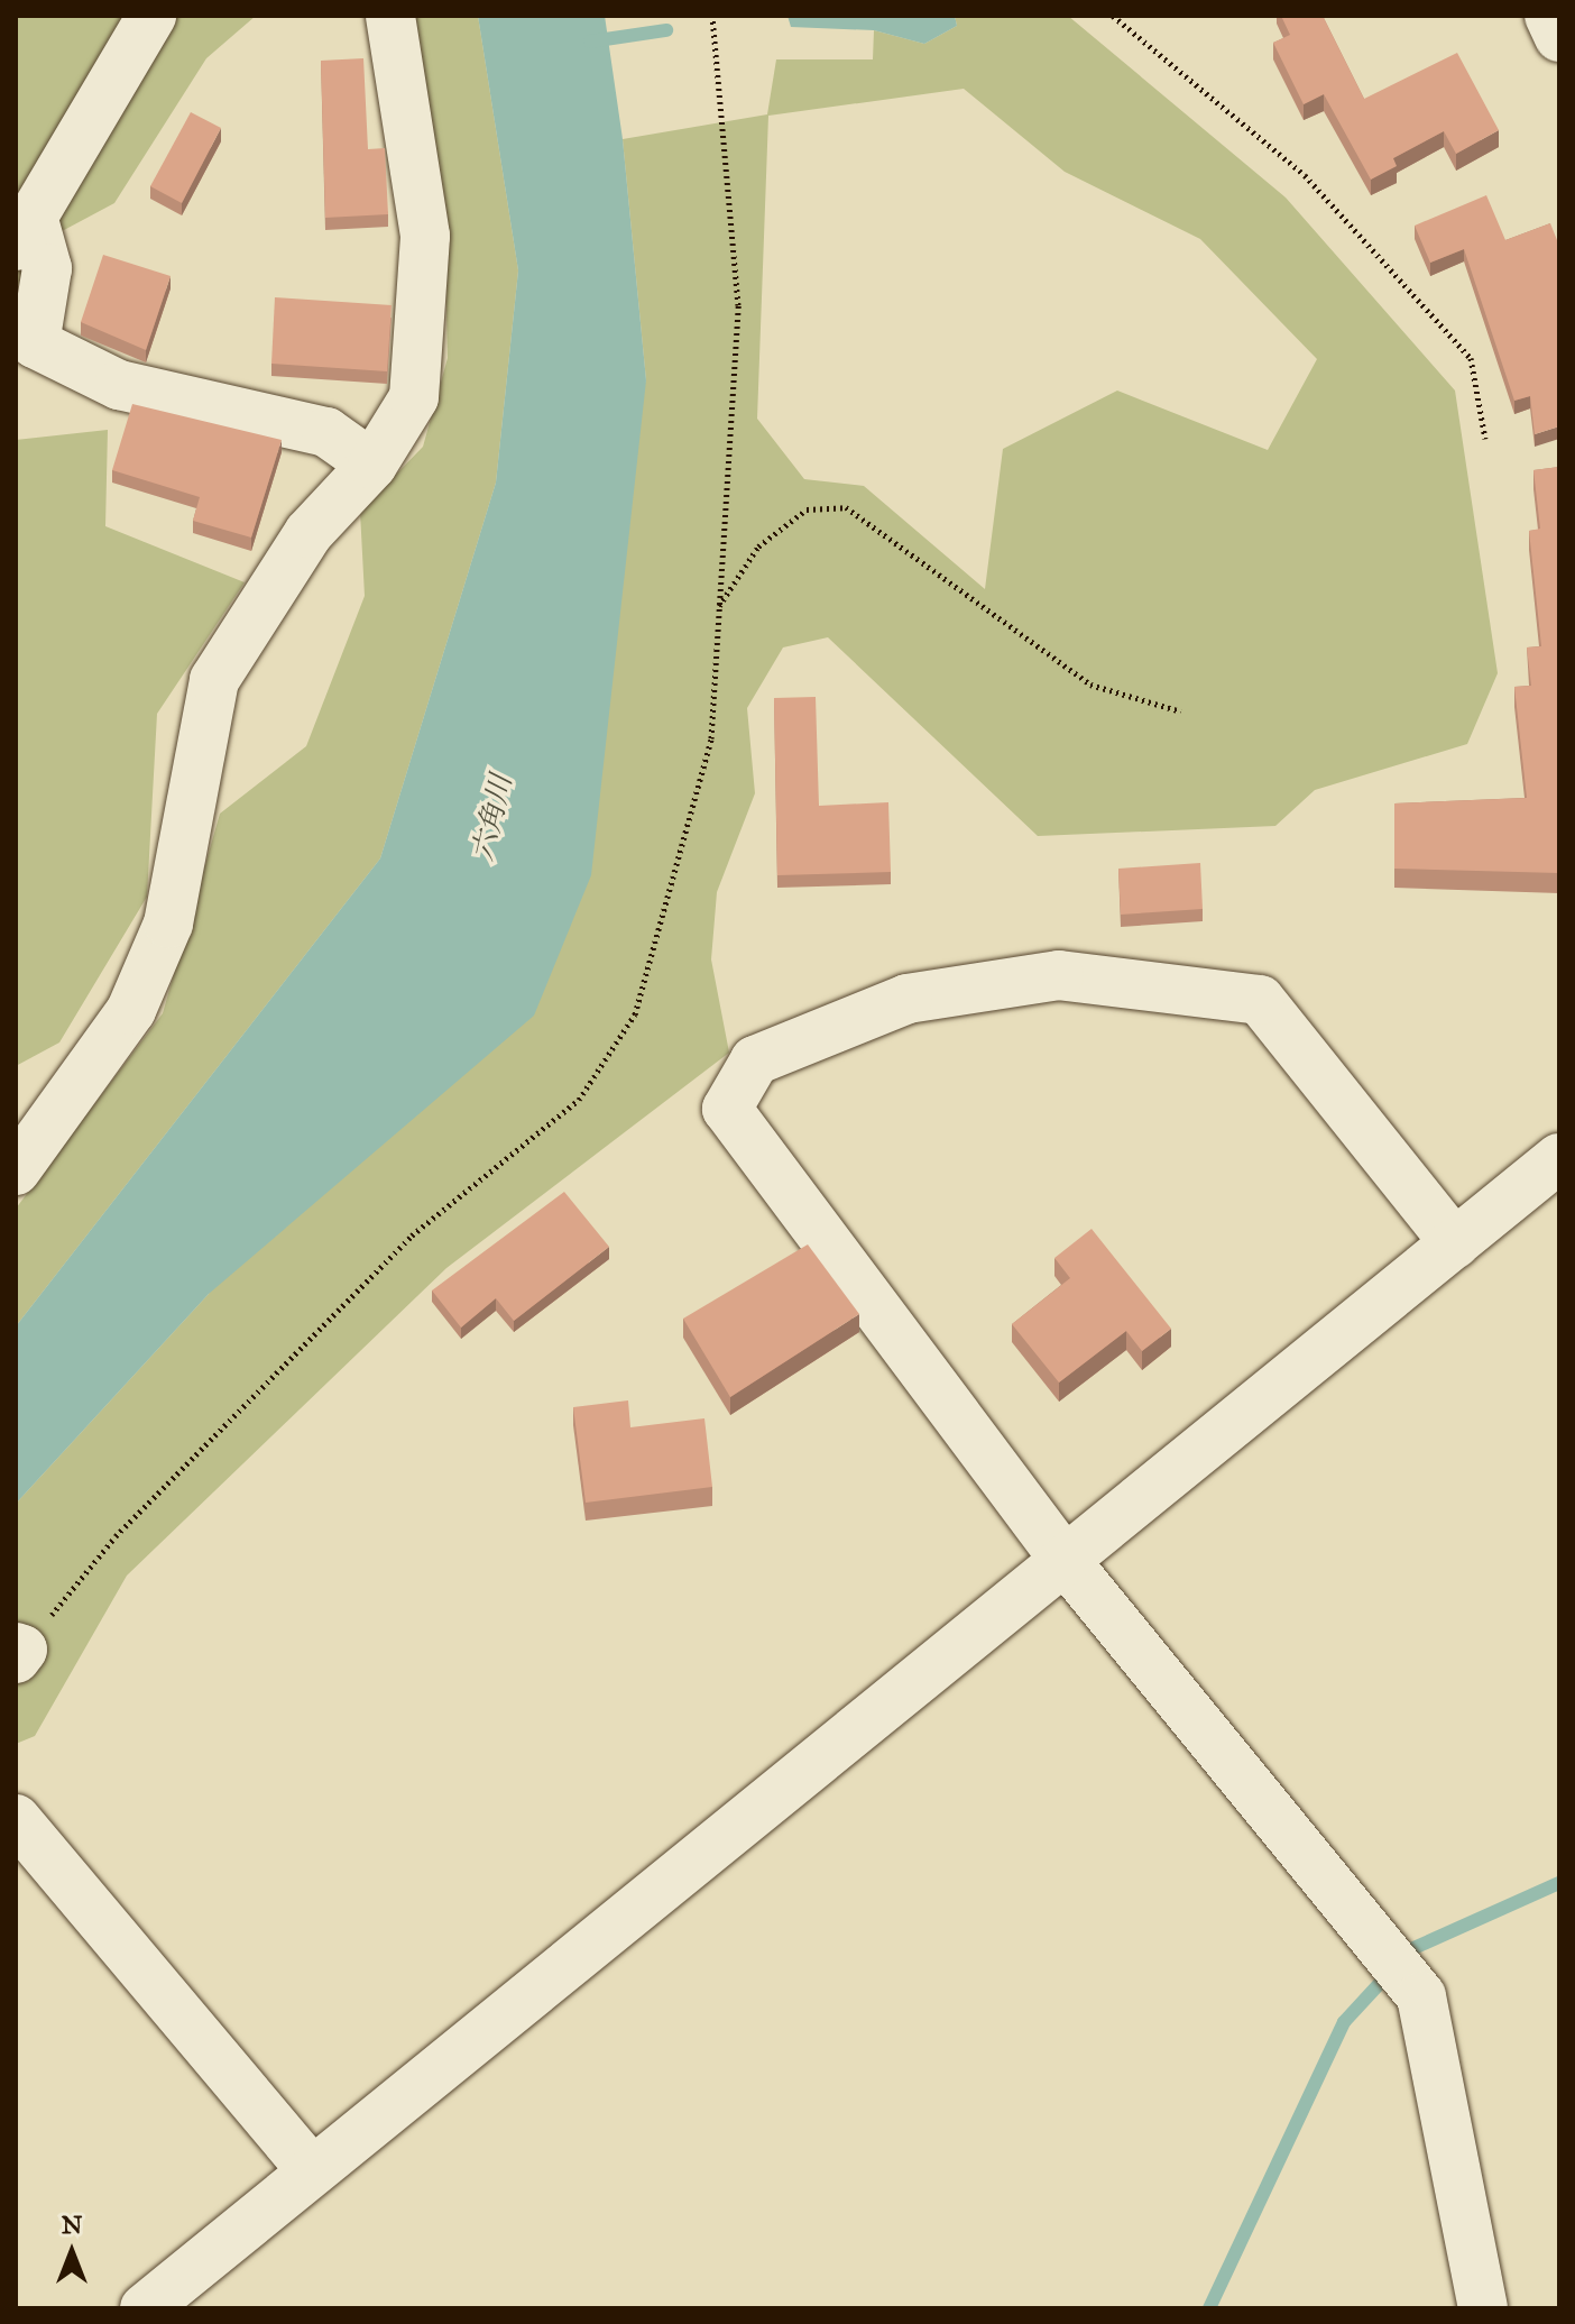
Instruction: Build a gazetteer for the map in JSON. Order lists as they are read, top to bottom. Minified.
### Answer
{"water":["六角川"],"north":"top"}
